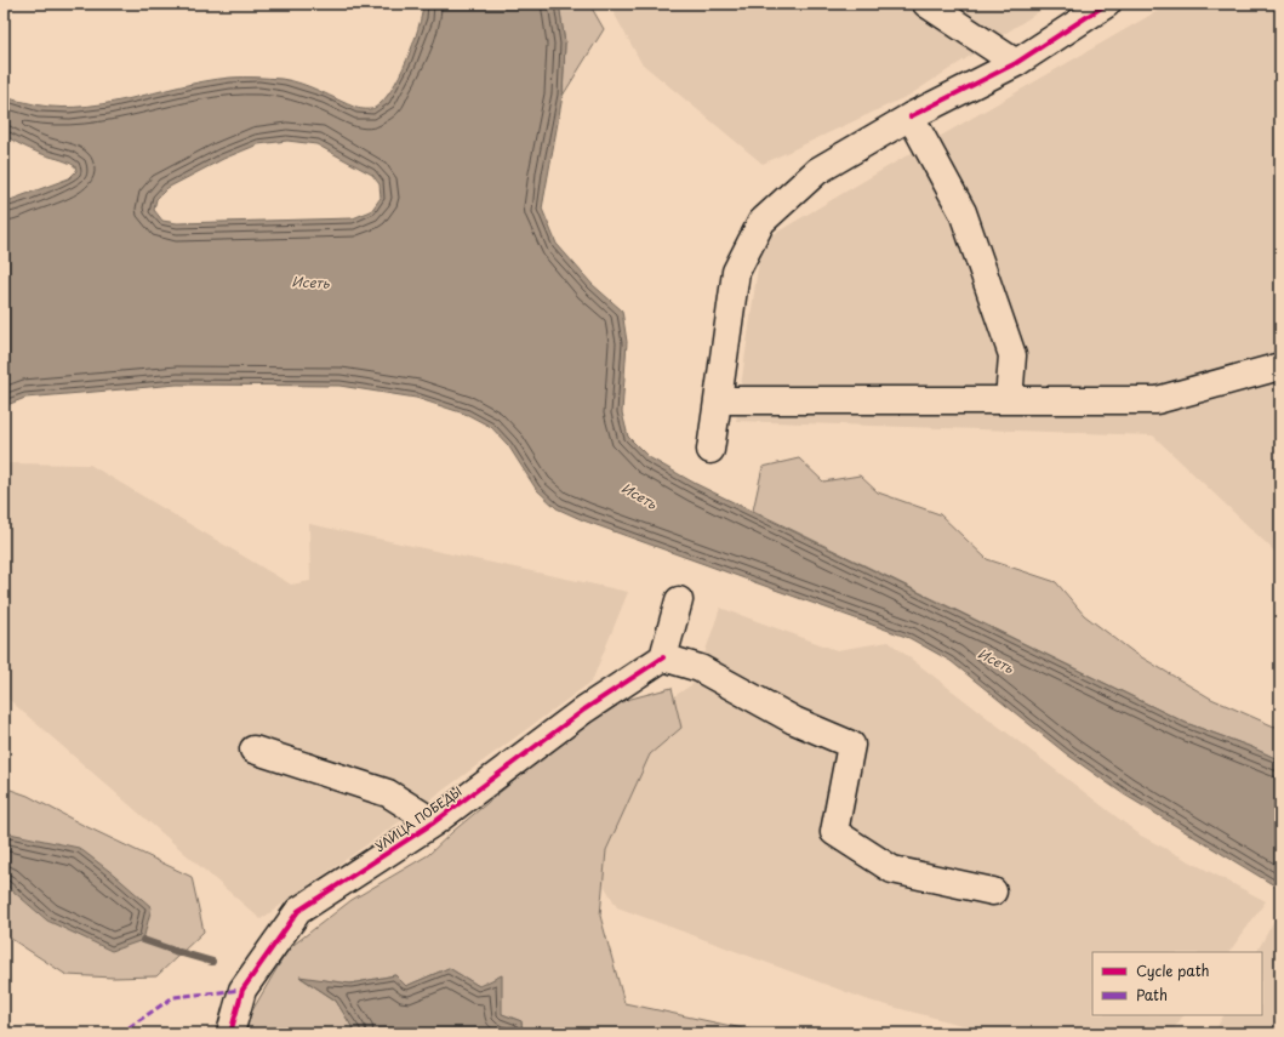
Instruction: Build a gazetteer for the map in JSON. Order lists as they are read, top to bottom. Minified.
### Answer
{"streets":{"street":["УЛИЦА ПОБЕДЫ"]},"water":["Исеть"],"legend":["Cycle path","Path"]}
